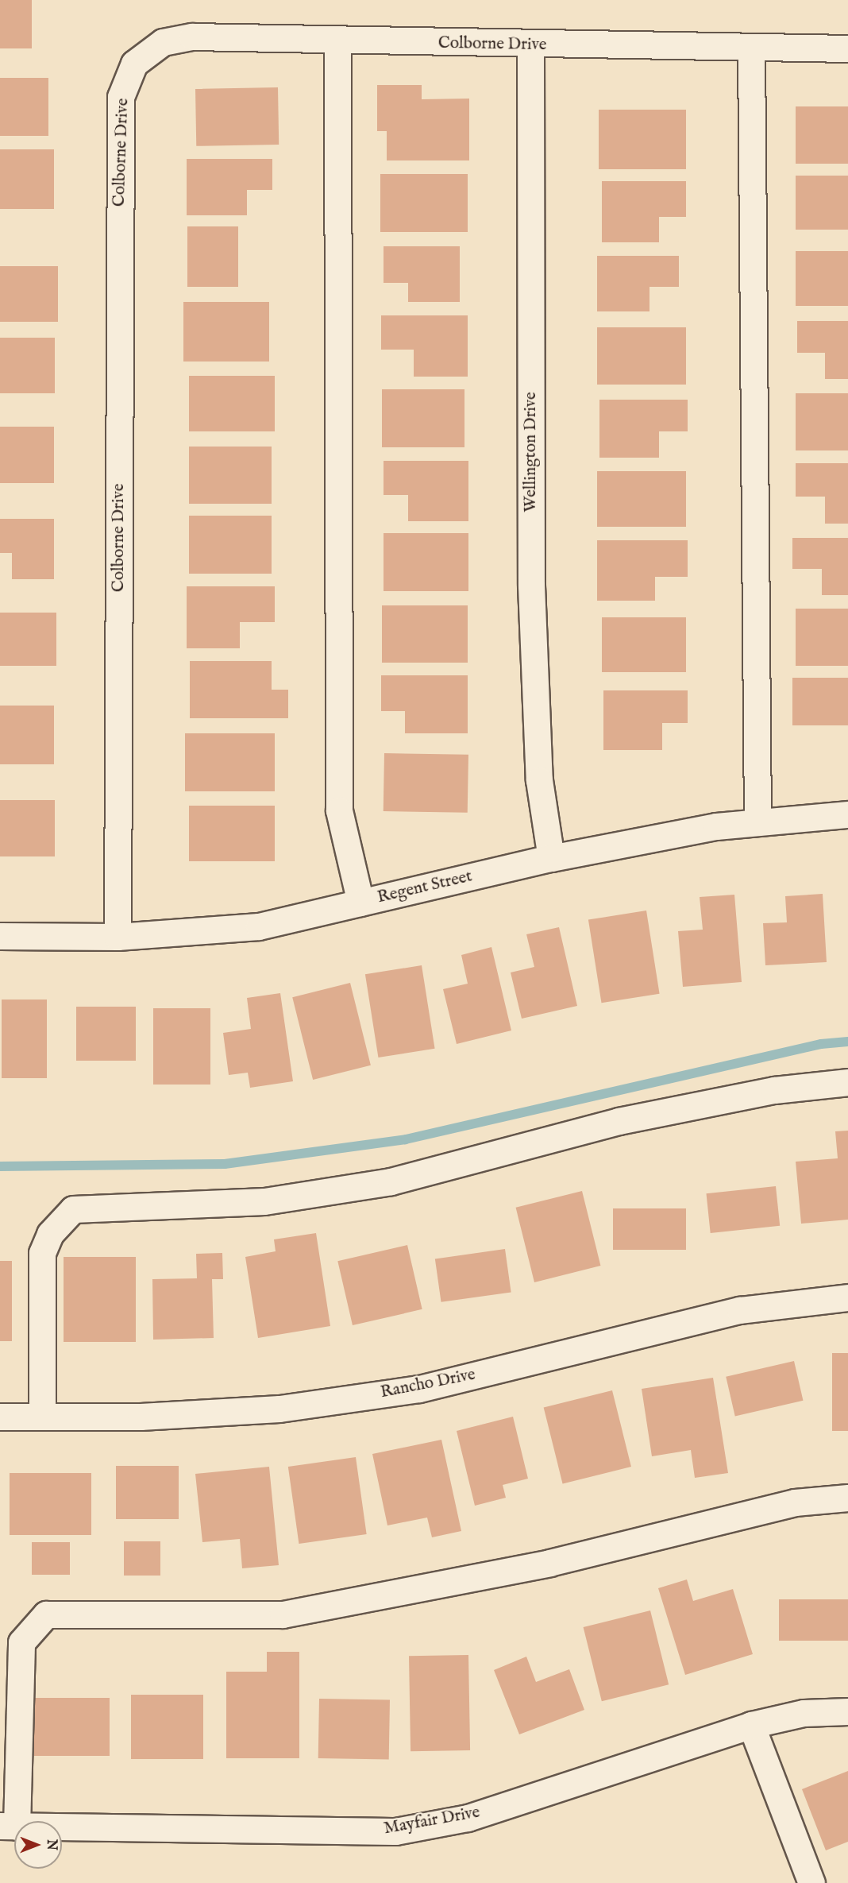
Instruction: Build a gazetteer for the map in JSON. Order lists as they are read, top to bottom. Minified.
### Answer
{"streets":{"street":["Colborne Drive","Wellington Drive","Regent Street","Rancho Drive","Mayfair Drive"]},"crossings":[["Colborne Drive","Wellington Drive"],["Colborne Drive","Regent Street"],["Wellington Drive","Regent Street"]],"north":"right"}
